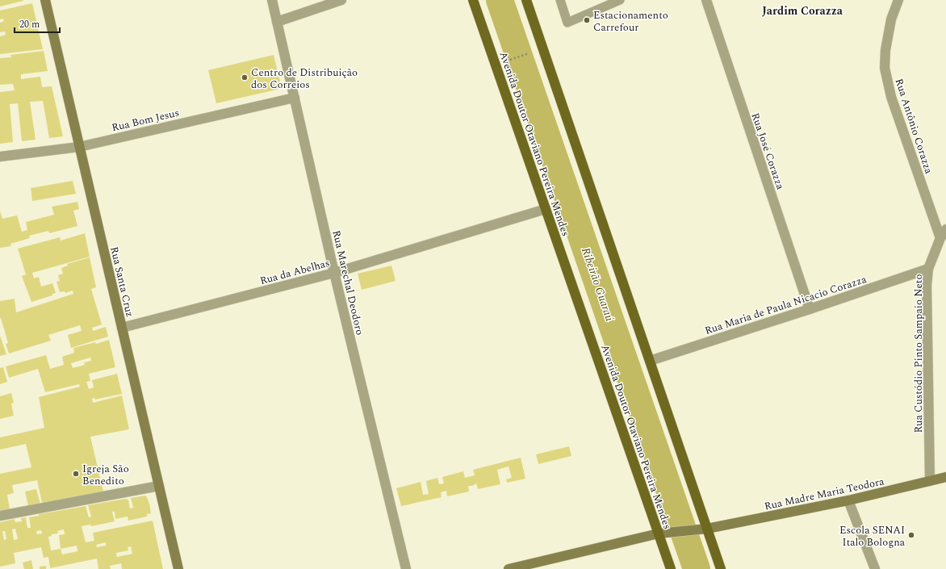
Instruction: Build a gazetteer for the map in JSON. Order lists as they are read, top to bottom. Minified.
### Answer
{"streets":{"main road":["Avenida Doutor Otaviano Pereira Mendes"],"street":["Rua Bom Jesus","Rua Antônio Corazza","Rua José Corazza","Rua da Abelhas","Rua Santa Cruz","Rua Marechal Deodoro","Rua Maria de Paula Nicacio Corazza","Rua Custódio Pinto Sampaio Neto","Rua Madre Maria Teodora"]},"crossings":[["Rua Bom Jesus","Rua Santa Cruz"],["Rua Bom Jesus","Rua Marechal Deodoro"],["Rua Antônio Corazza","Rua Custódio Pinto Sampaio Neto"],["Avenida Doutor Otaviano Pereira Mendes","Rua da Abelhas"],["Avenida Doutor Otaviano Pereira Mendes","Rua Madre Maria Teodora"],["Rua José Corazza","Rua Maria de Paula Nicacio Corazza"],["Rua da Abelhas","Rua Santa Cruz"],["Rua da Abelhas","Rua Marechal Deodoro"],["Rua Maria de Paula Nicacio Corazza","Rua Custódio Pinto Sampaio Neto"],["Rua Custódio Pinto Sampaio Neto","Rua Madre Maria Teodora"]],"districts":["Jardim Corazza"],"water":["Ribeirão Guaraú"],"places":["Estacionamento Carrefour","Centro de Distribuição dos Correios","Igreja São Benedito","Escola SENAI Italo Bologna"],"scale_bar":"20 m"}
